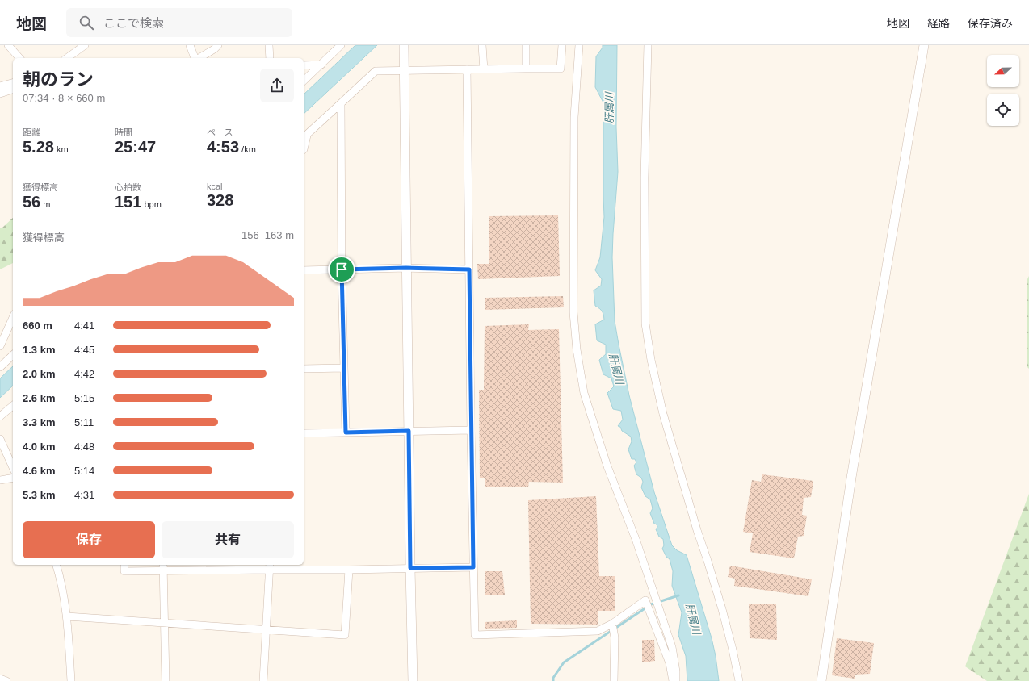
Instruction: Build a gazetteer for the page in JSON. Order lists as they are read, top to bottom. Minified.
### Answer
{"water":["肝属川"],"north":"left","page":{"header":"地図","search":"ここで検索","nav":["地図","経路","保存済み"],"heading":["朝のラン","07:34 · 8 × 660 m"],"stats":[["距離","5.28 km"],["時間","25:47"],["ペース","4:53 /km"],["獲得標高","56 m"],["心拍数","151 bpm"],["kcal","328"]],"chart":["獲得標高","156–163 m"],"list":[{"name":"660 m","note":"4:41"},{"name":"1.3 km","note":"4:45"},{"name":"2.0 km","note":"4:42"},{"name":"2.6 km","note":"5:15"},{"name":"3.3 km","note":"5:11"},{"name":"4.0 km","note":"4:48"},{"name":"4.6 km","note":"5:14"},{"name":"5.3 km","note":"4:31"}],"buttons":["保存","共有"]}}
